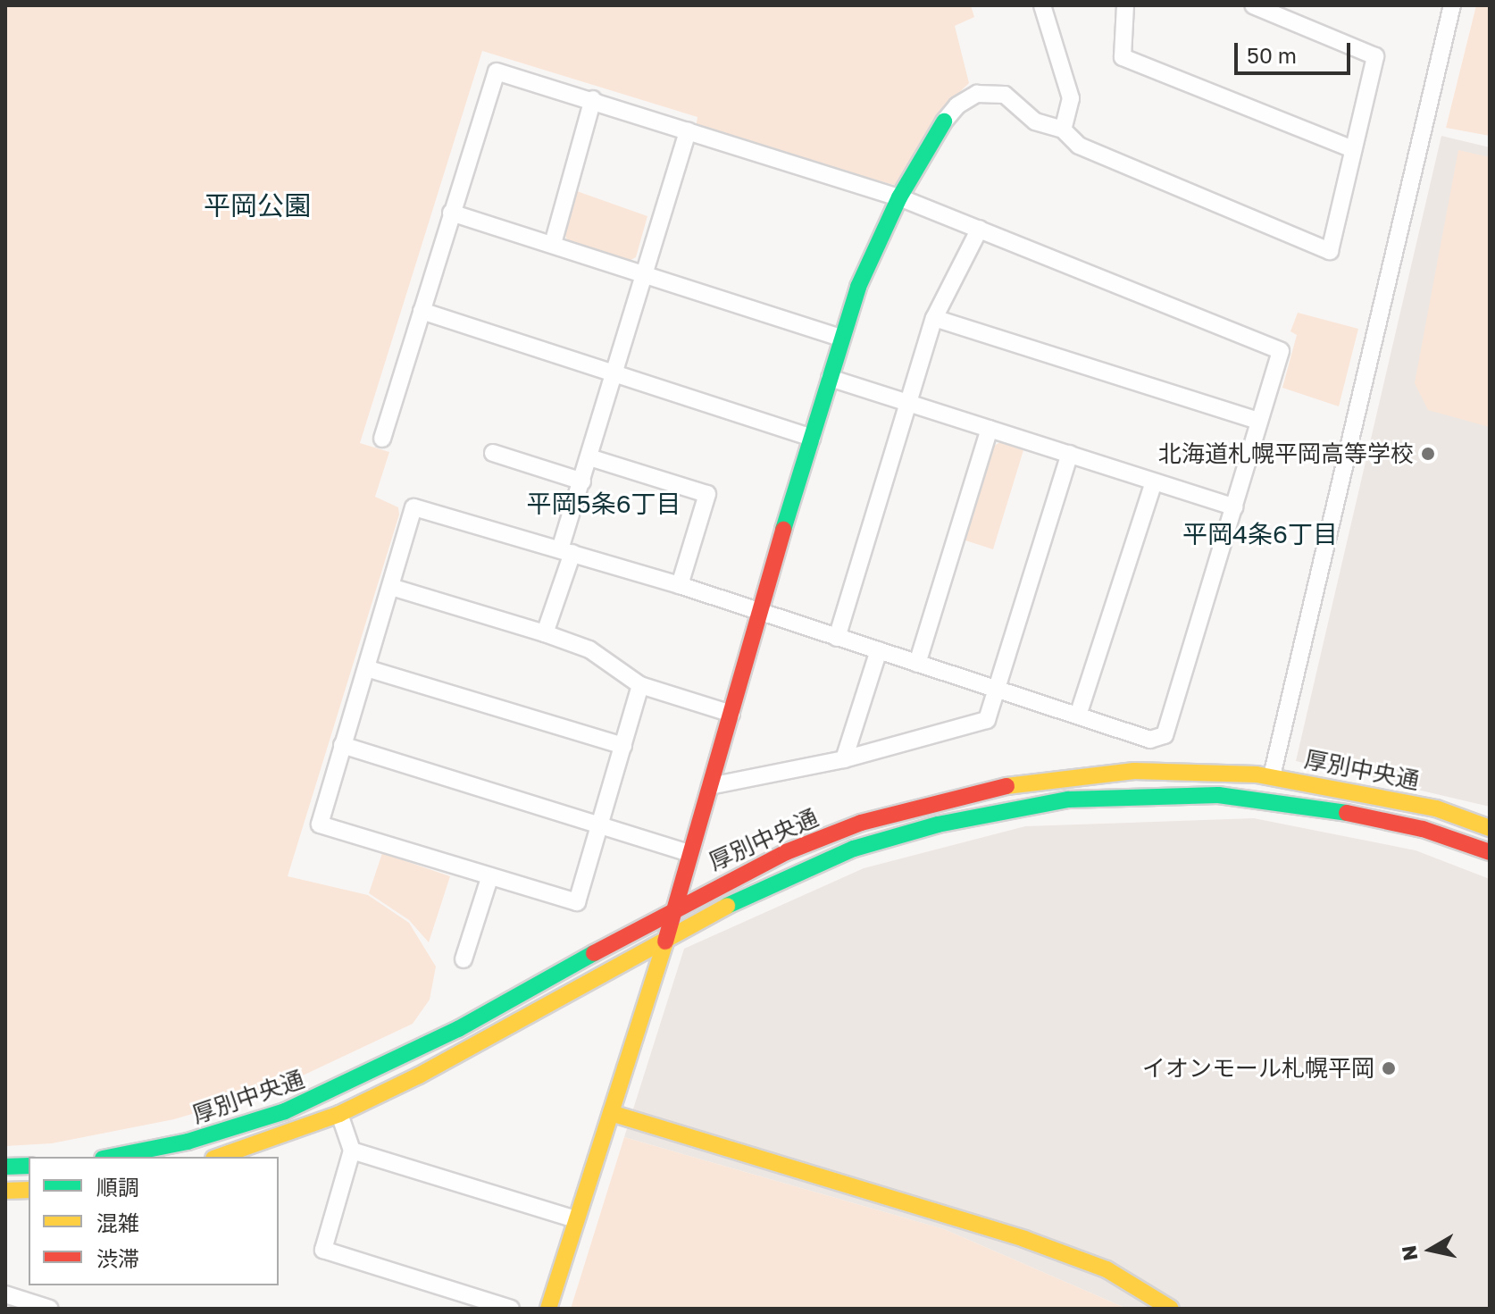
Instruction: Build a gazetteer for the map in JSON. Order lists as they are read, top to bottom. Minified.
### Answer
{"streets":{"main road":["厚別中央通"]},"districts":["平岡公園","平岡5条6丁目","平岡4条6丁目"],"places":["北海道札幌平岡高等学校","イオンモール札幌平岡"],"legend":["順調","混雑","渋滞"],"scale_bar":"50 m","north":"left"}
